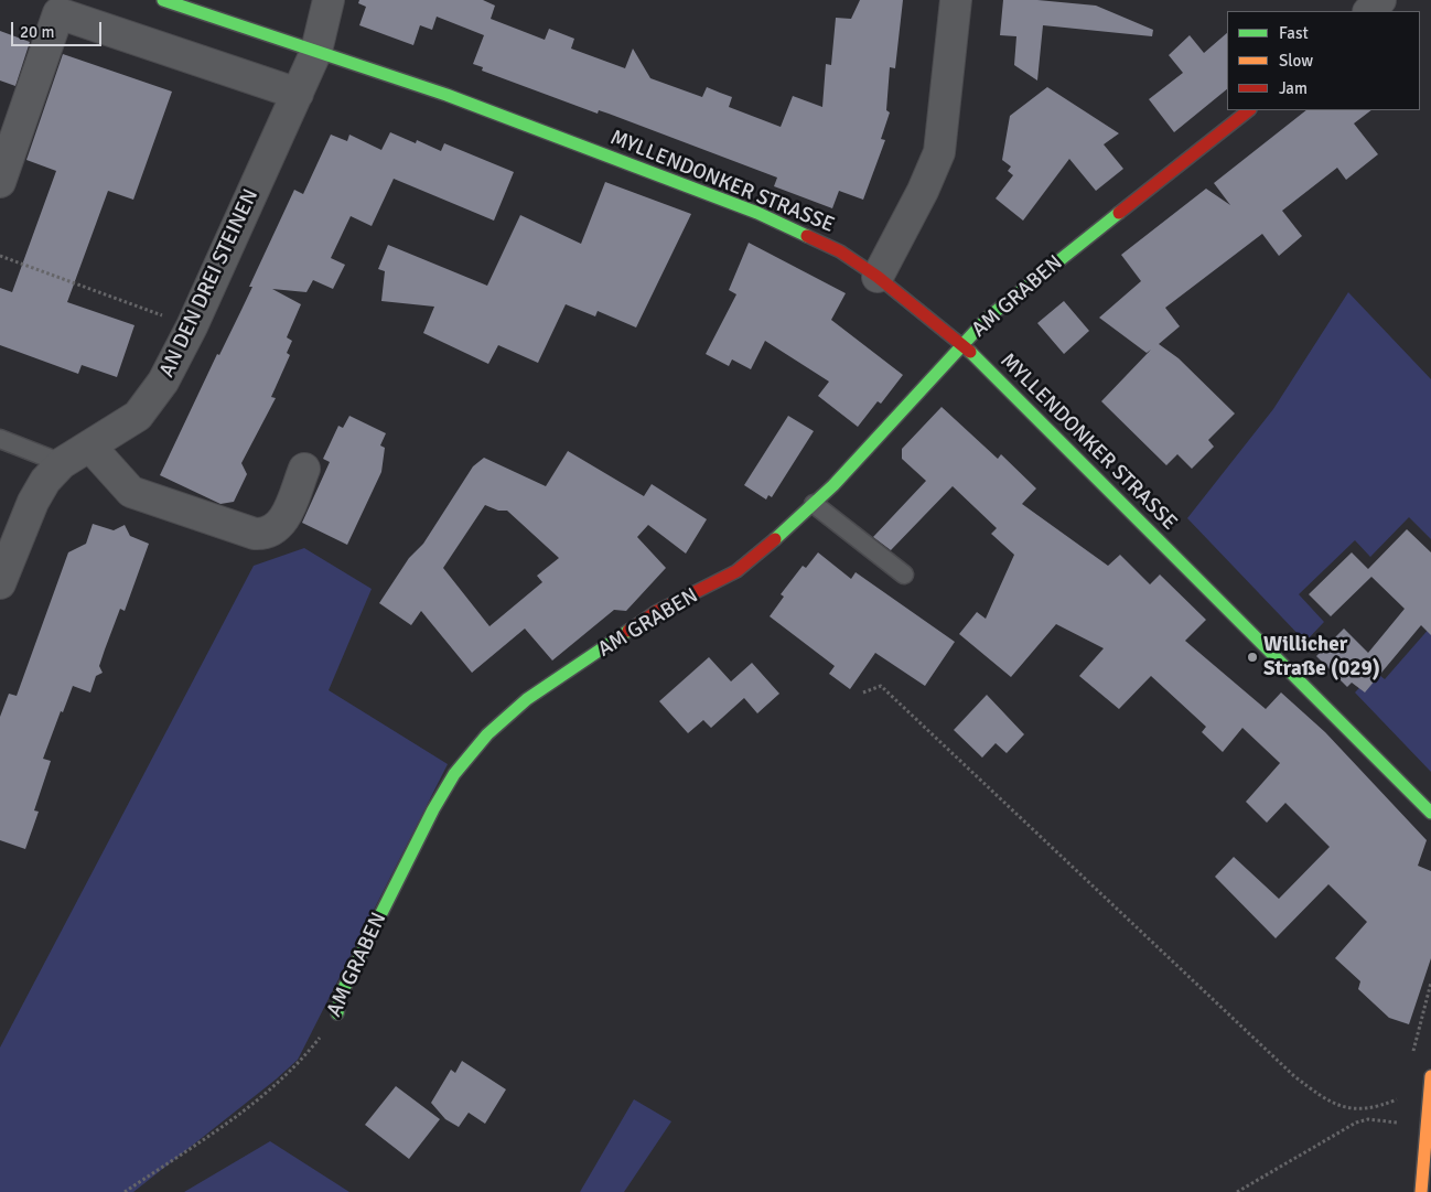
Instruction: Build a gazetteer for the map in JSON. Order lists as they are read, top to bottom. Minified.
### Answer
{"streets":{"street":["MYLLENDONKER STRASSE","AN DEN DREI STEINEN","AM GRABEN"]},"crossings":[["MYLLENDONKER STRASSE","AN DEN DREI STEINEN"],["MYLLENDONKER STRASSE","AM GRABEN"]],"places":["Willicher Straße (029)"],"legend":["Fast","Slow","Jam"],"scale_bar":"20 m"}
